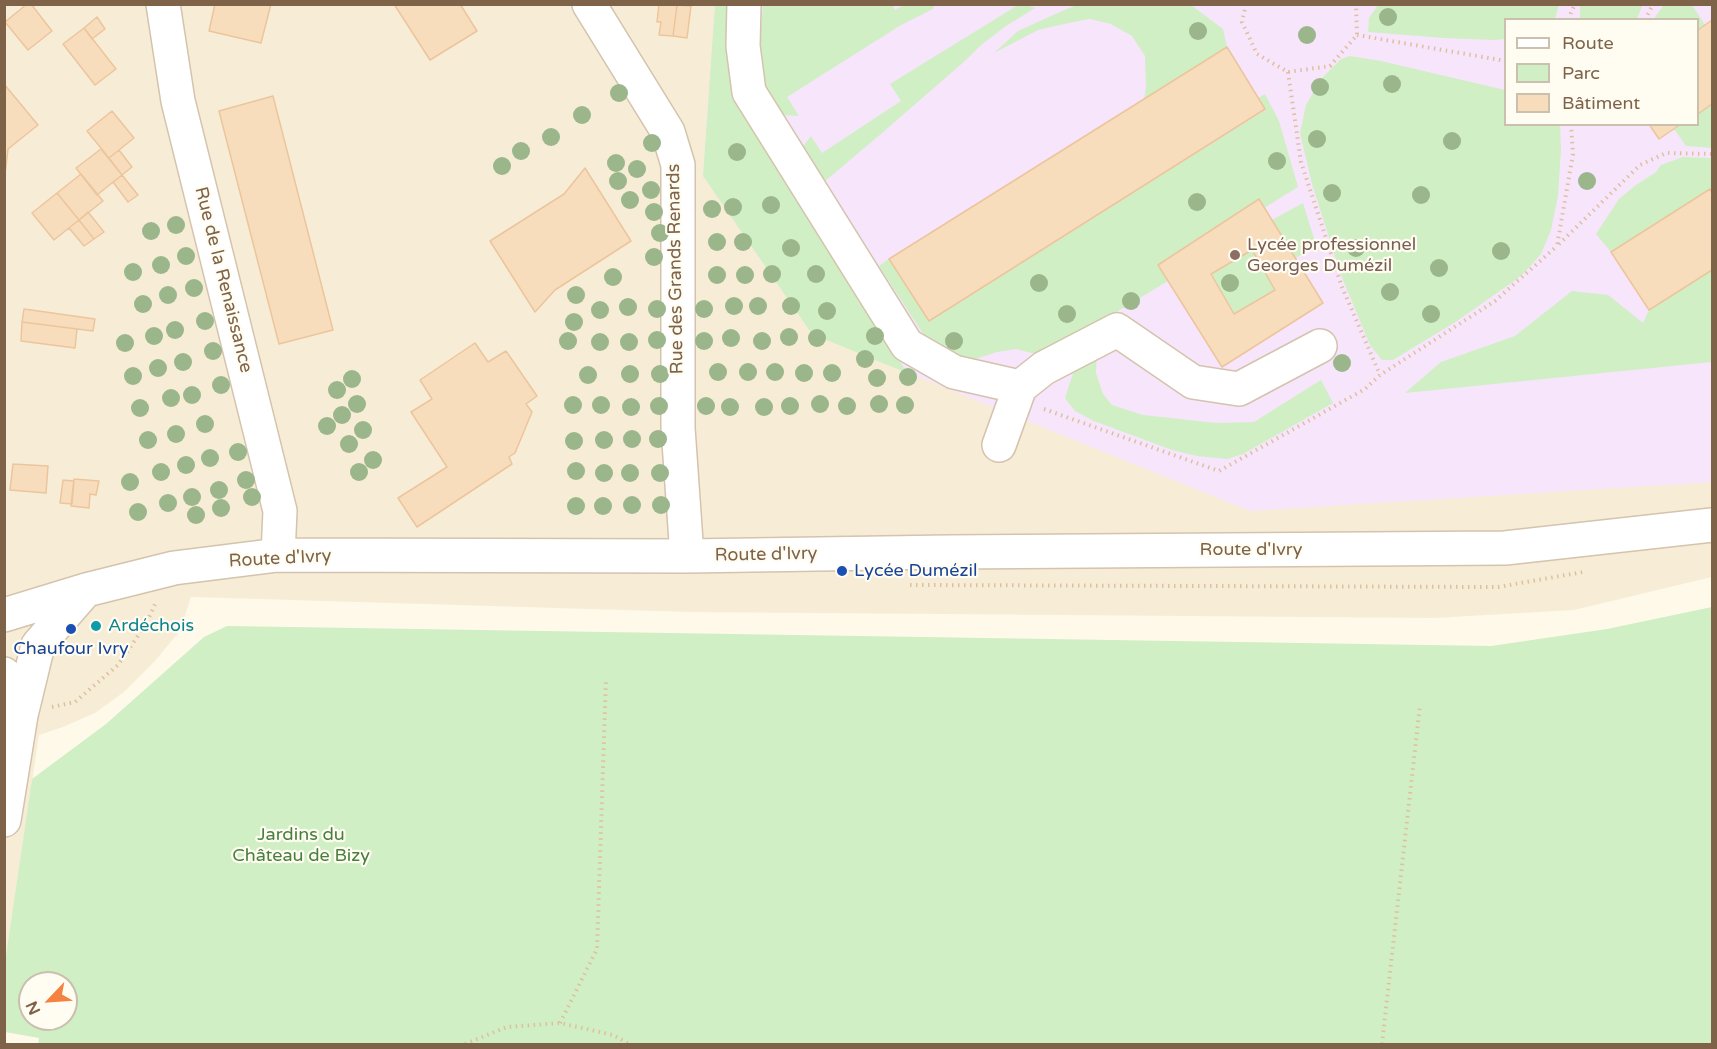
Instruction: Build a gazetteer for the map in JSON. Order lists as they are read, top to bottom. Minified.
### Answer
{"streets":{"street":["Rue des Grands Renards","Rue de la Renaissance","Route d'Ivry"]},"crossings":[["Rue des Grands Renards","Route d'Ivry"],["Rue de la Renaissance","Route d'Ivry"]],"parks":["Jardins du Château de Bizy"],"places":["Lycée professionnel Georges Dumézil","Lycée Dumézil","Ardéchois","Chaufour Ivry"],"legend":["Route","Parc","Bâtiment"],"north":"bottom left"}
